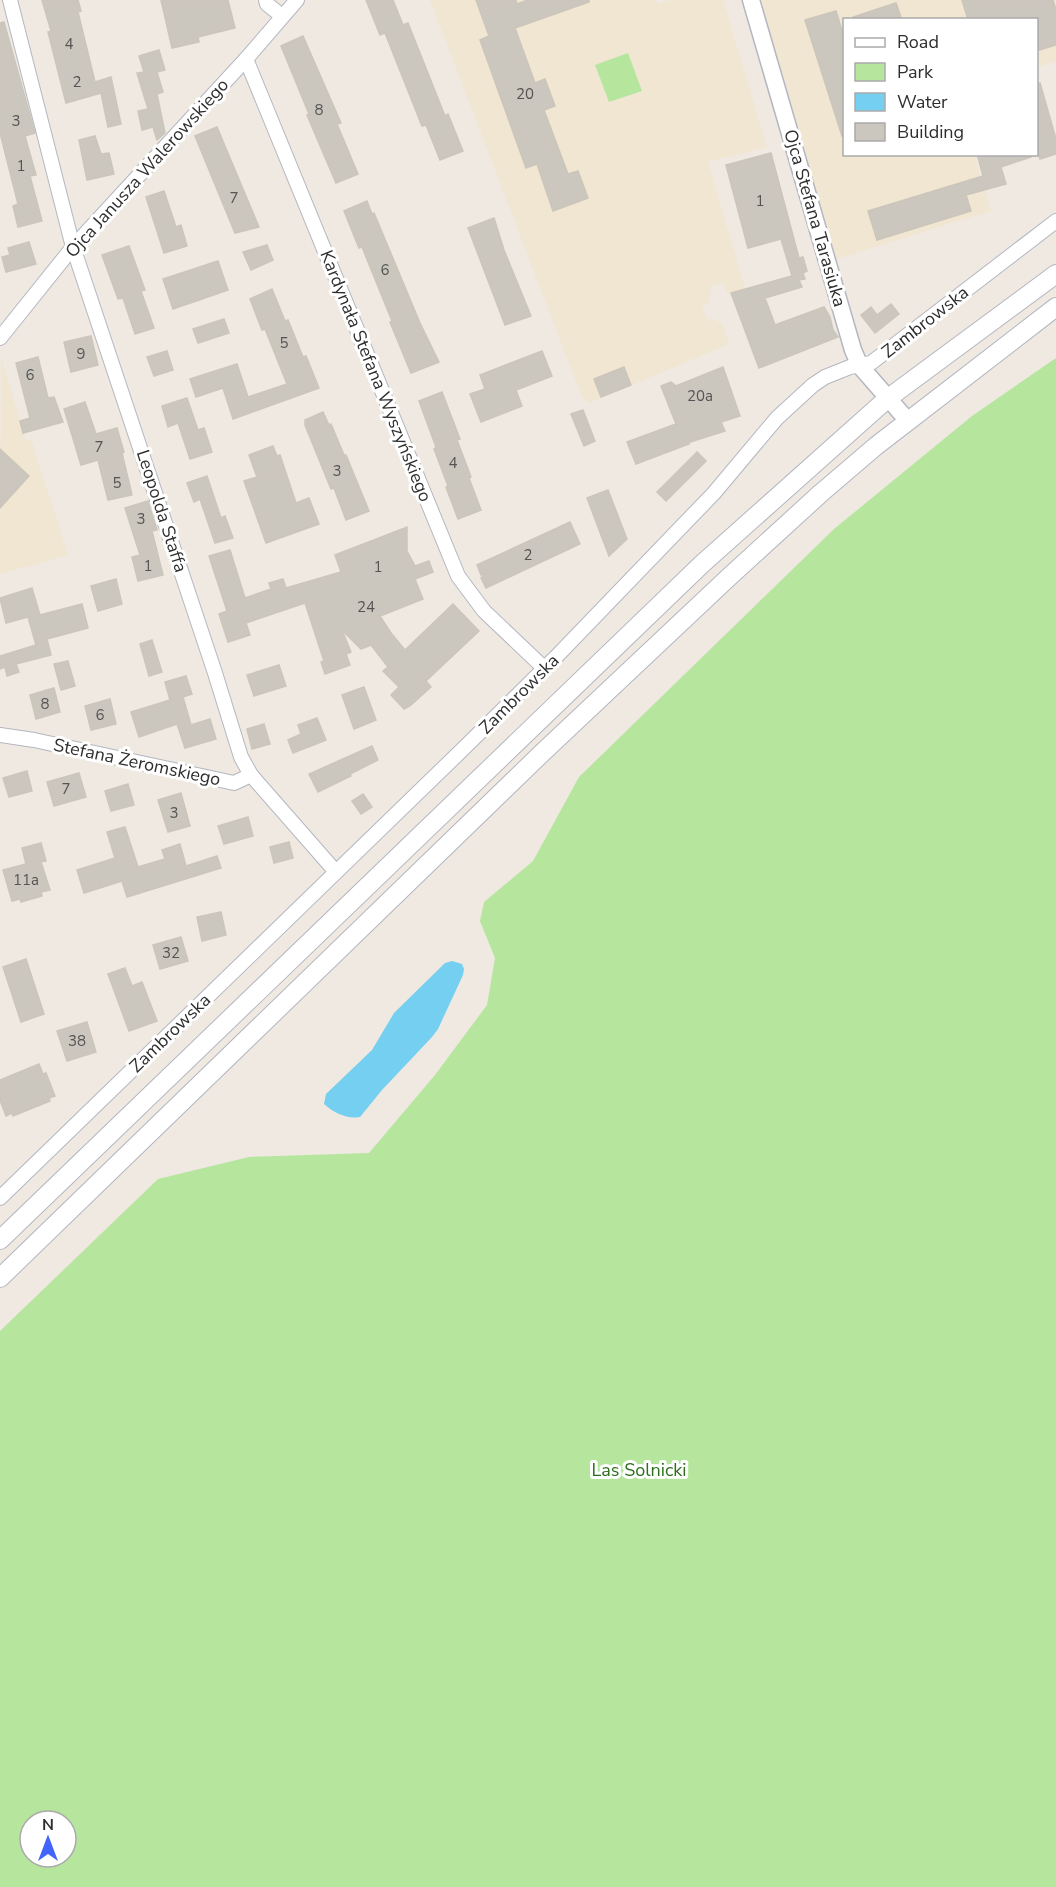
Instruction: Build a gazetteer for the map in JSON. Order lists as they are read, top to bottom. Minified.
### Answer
{"streets":{"main road":["Zambrowska"],"street":["Ojca Janusza Walerowskiego","Ojca Stefana Tarasiuka","Kardynała Stefana Wyszyńskiego","Leopolda Staffa","Stefana Żeromskiego"]},"crossings":[["Ojca Janusza Walerowskiego","Kardynała Stefana Wyszyńskiego"],["Ojca Janusza Walerowskiego","Leopolda Staffa"],["Ojca Stefana Tarasiuka","Zambrowska"],["Zambrowska","Kardynała Stefana Wyszyńskiego"],["Leopolda Staffa","Stefana Żeromskiego"]],"parks":["Las Solnicki"],"house_numbers":["4","2","20","8","3","1","7","1","6","5","9","6","20a","7","4","3","5","3","2","1","1","24","8","6","7","3","11a","32","38"],"legend":["Road","Park","Water","Building"],"north":"top"}
